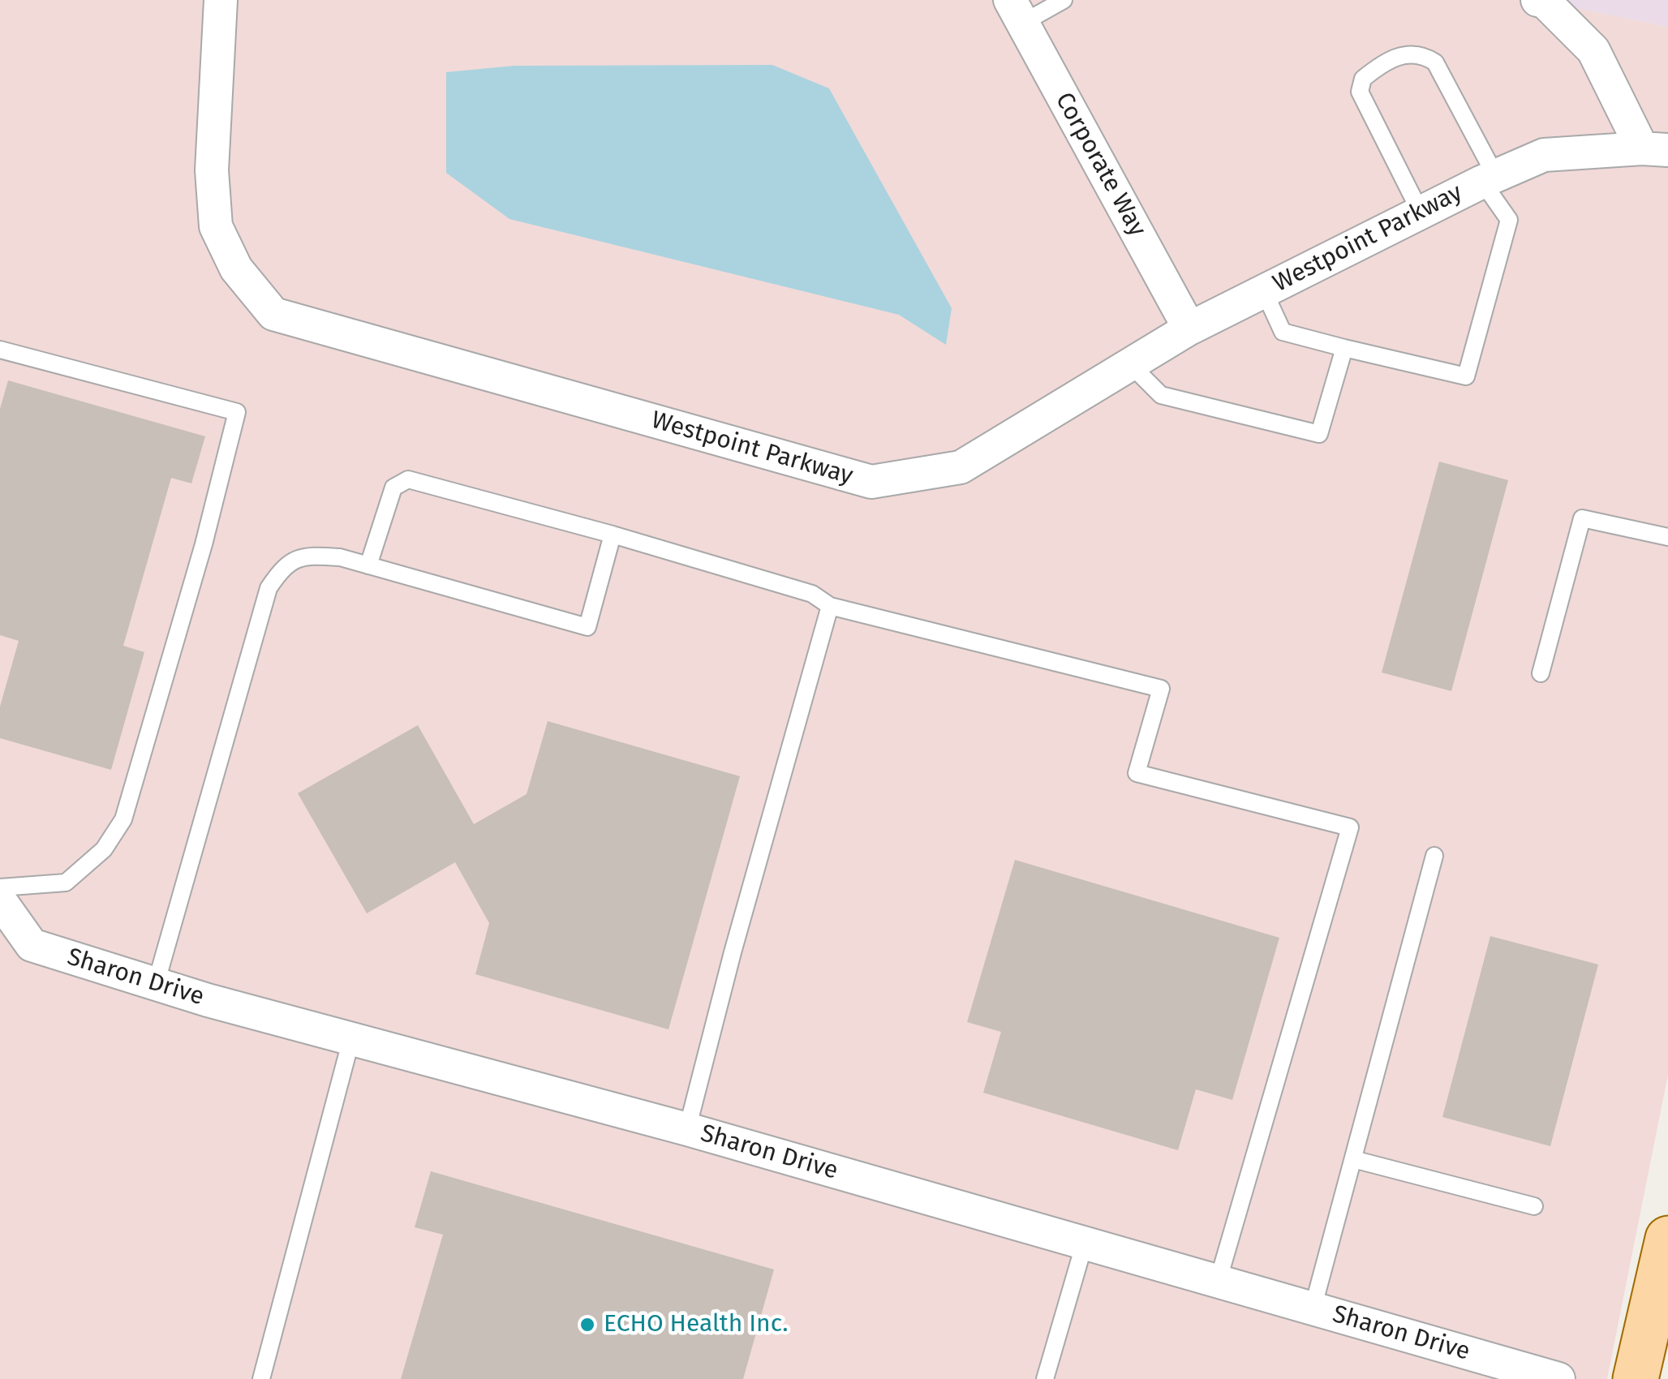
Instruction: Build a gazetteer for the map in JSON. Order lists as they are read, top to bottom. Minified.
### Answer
{"streets":{"street":["Corporate Way","Westpoint Parkway","Sharon Drive"]},"crossings":[["Corporate Way","Westpoint Parkway"]],"places":["ECHO Health Inc."]}
